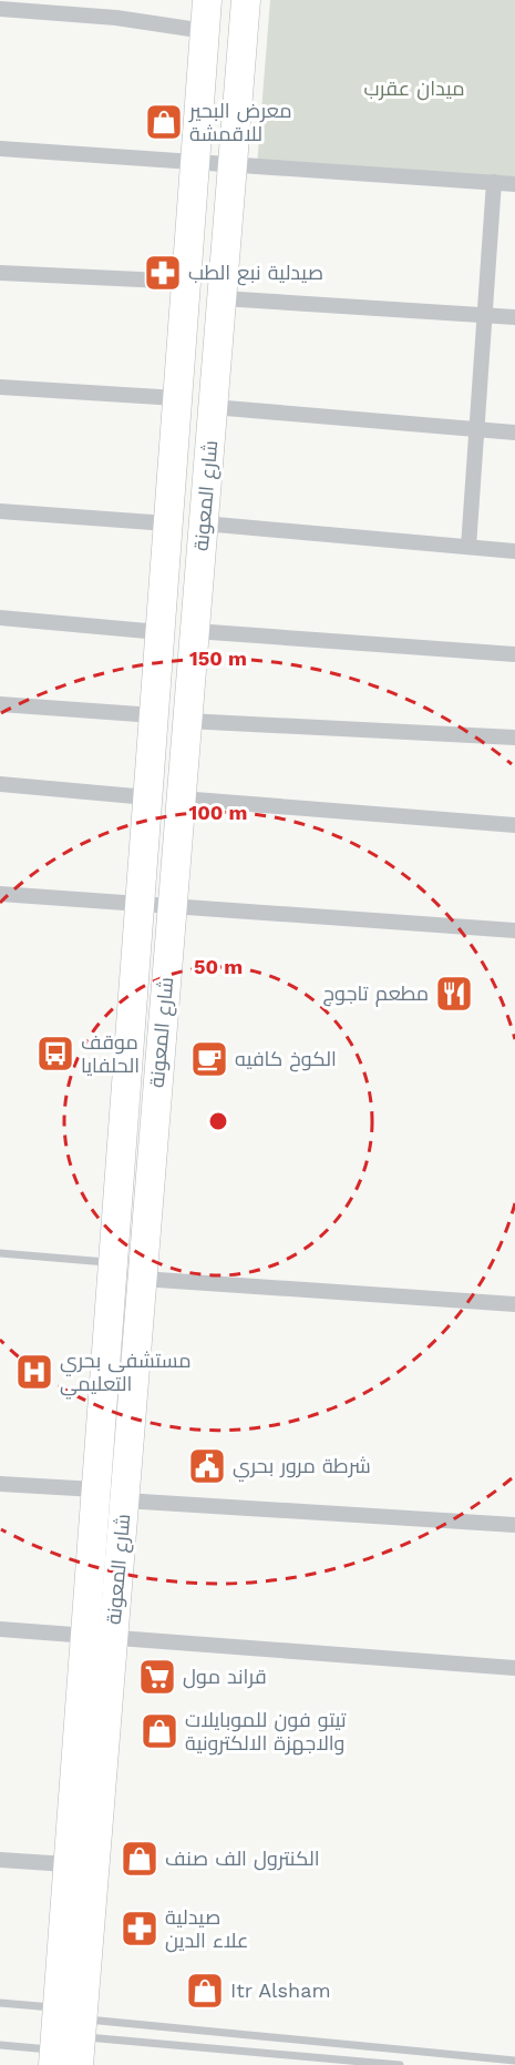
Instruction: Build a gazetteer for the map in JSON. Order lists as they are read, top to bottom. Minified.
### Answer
{"streets":{"highway":["شارع المعونة"]},"parks":["ميدان عقرب"],"places":{"shop":["معرض البحير للاقمشة","تيتو فون للموبايلات والاجهزة الالكترونية","الكنترول الف صنف","Itr Alsham"],"pharmacy":["صيدلية نبع الطب","صيدلية علاء الدين"],"restaurant":["مطعم تاجوج"],"bus stop":["موقف الحلفايا"],"cafe":["الكوخ كافيه"],"hospital":["مستشفى بحري التعليمي"],"public building":["شرطة مرور بحري"],"supermarket":["قراند مول"]},"rings":["150 m","100 m","50 m"]}
